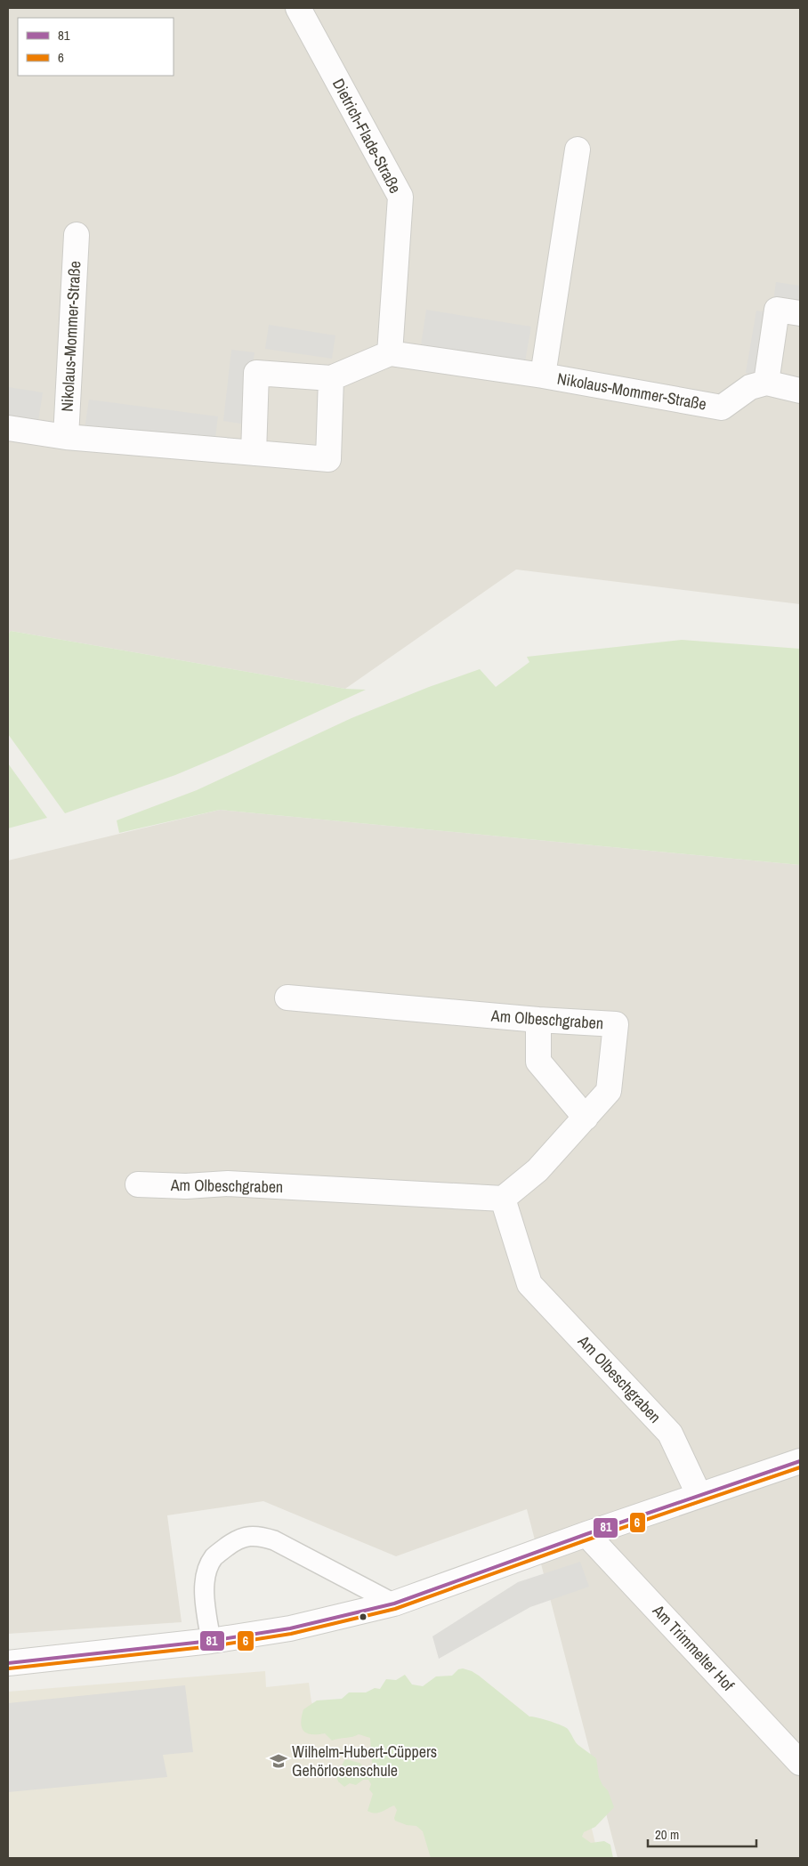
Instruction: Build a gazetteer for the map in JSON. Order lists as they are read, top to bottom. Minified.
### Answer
{"streets":{"street":["Dietrich-Flade-Straße","Nikolaus-Mommer-Straße","Am Olbeschgraben","Am Trimmelter Hof"]},"crossings":[["Dietrich-Flade-Straße","Nikolaus-Mommer-Straße"]],"places":{"school or university":["Wilhelm-Hubert-Cüppers Gehörlosenschule"]},"lines":["transit line 81","transit line 6"],"legend":["81","6"],"scale_bar":"20 m"}
